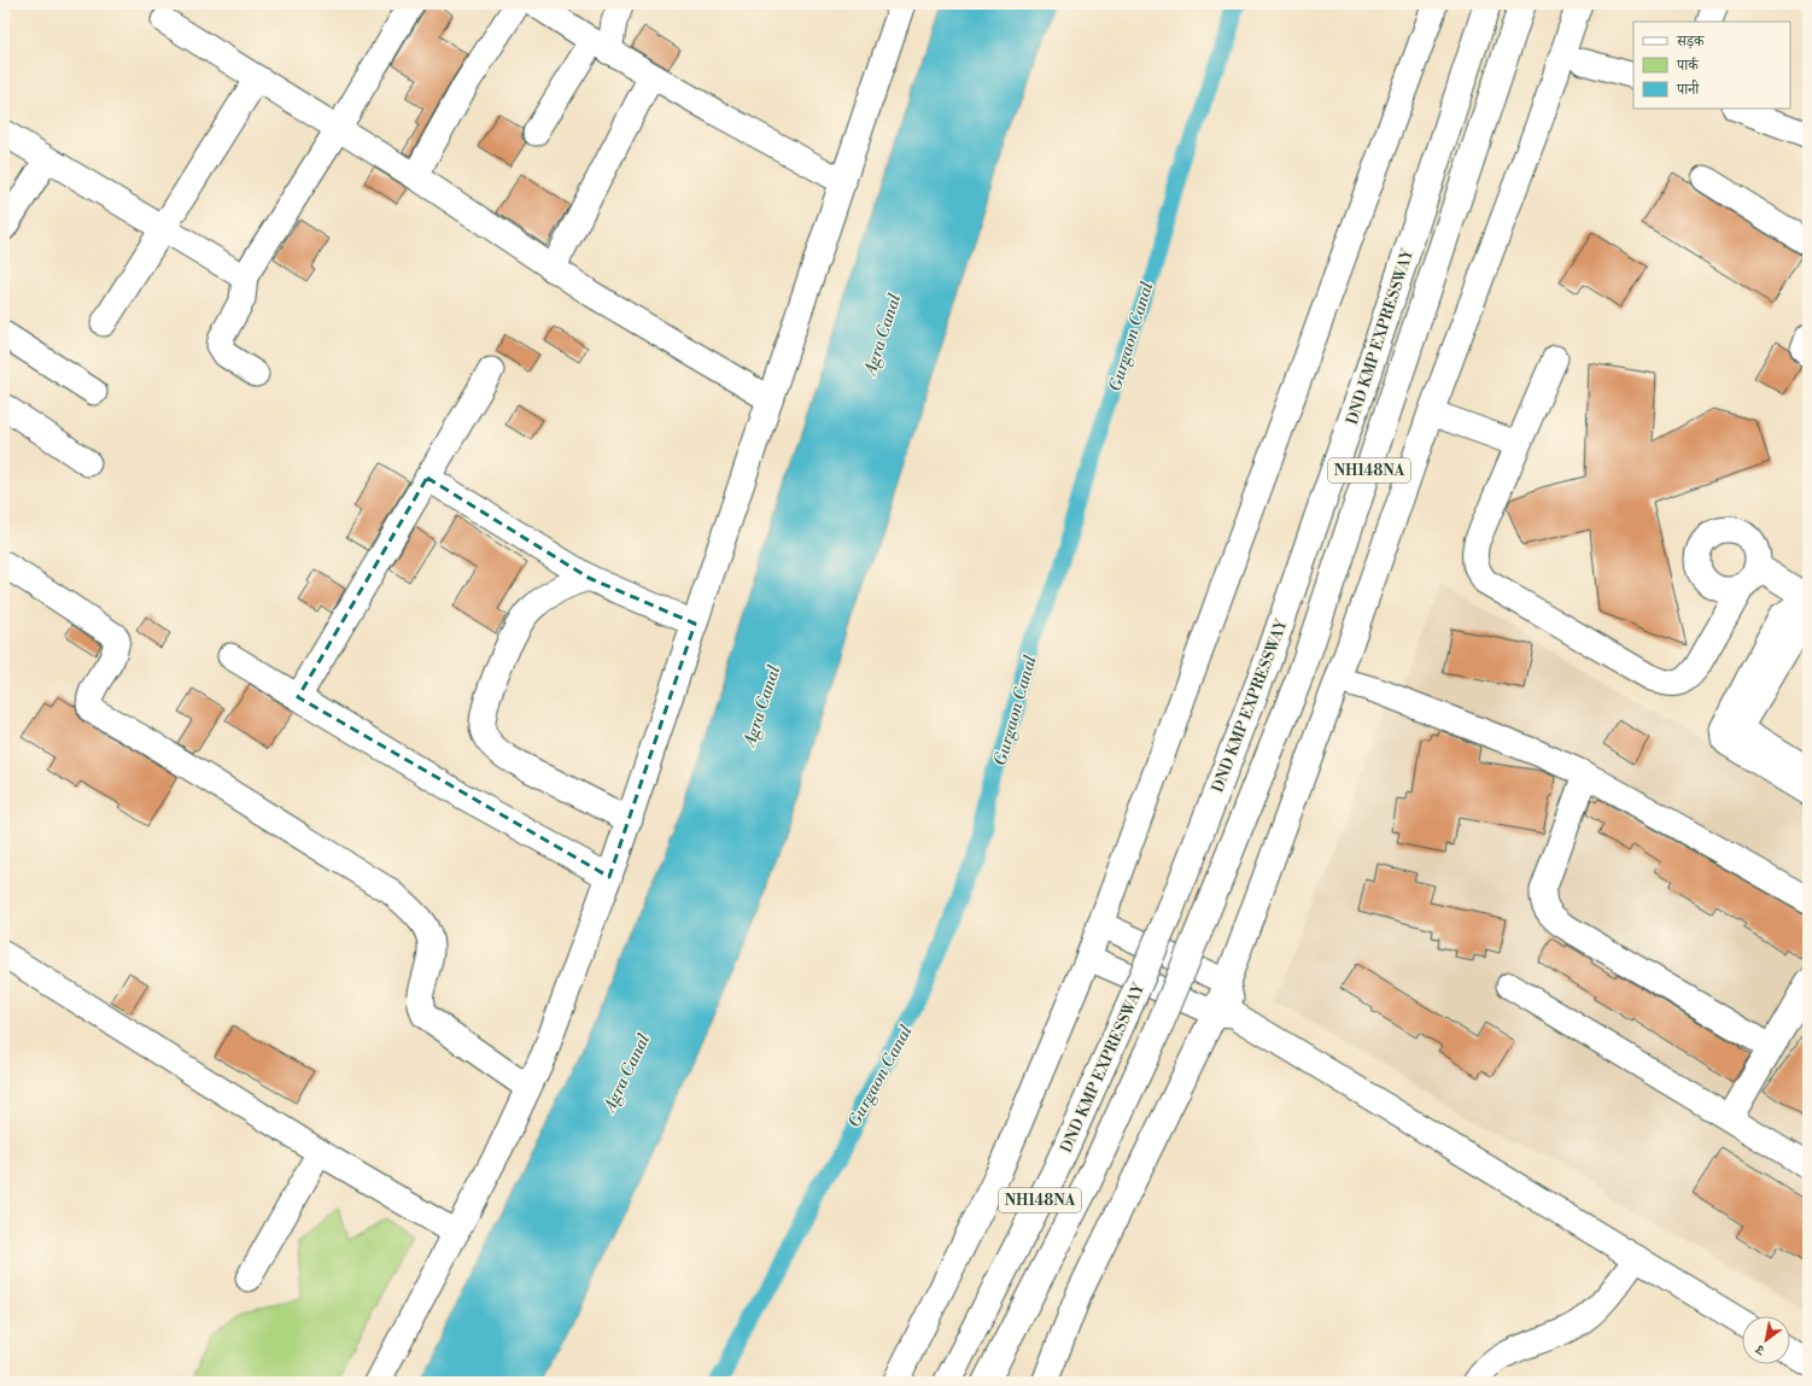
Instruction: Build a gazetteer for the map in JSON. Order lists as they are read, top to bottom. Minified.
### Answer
{"streets":{"highway":["DND KMP EXPRESSWAY","NH148NA"]},"water":["Agra Canal","Gurgaon Canal"],"legend":["सड़क","पार्क","पानी"],"north":"bottom left"}
